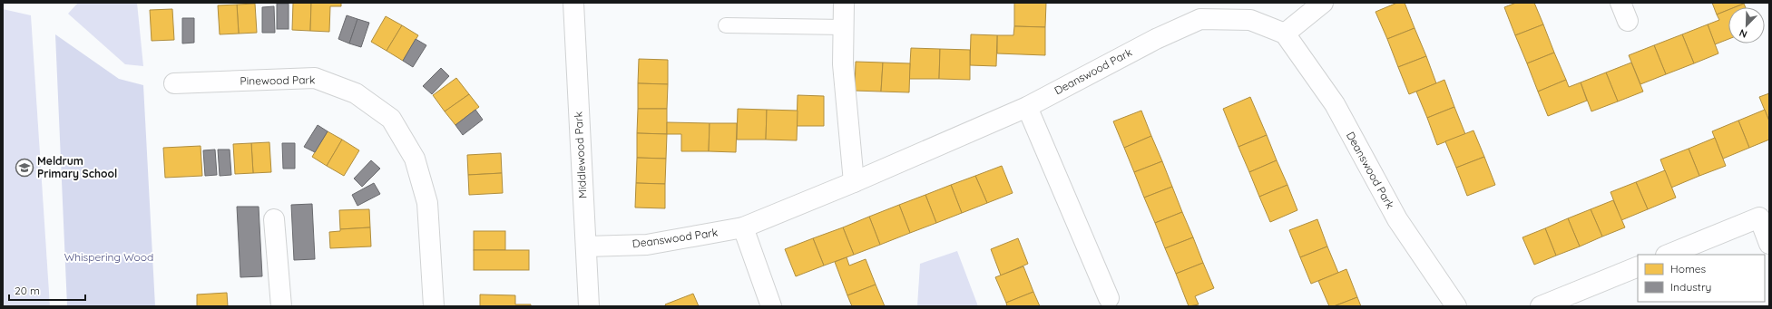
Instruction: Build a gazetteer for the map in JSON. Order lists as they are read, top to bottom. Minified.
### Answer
{"streets":{"street":["Deanswood Park","Pinewood Park","Middlewood Park"]},"crossings":[["Deanswood Park","Middlewood Park"]],"parks":["Whispering Wood"],"places":{"school or university":["Meldrum Primary School"]},"legend":["Homes","Industry"],"scale_bar":"20 m","north":"bottom left"}
